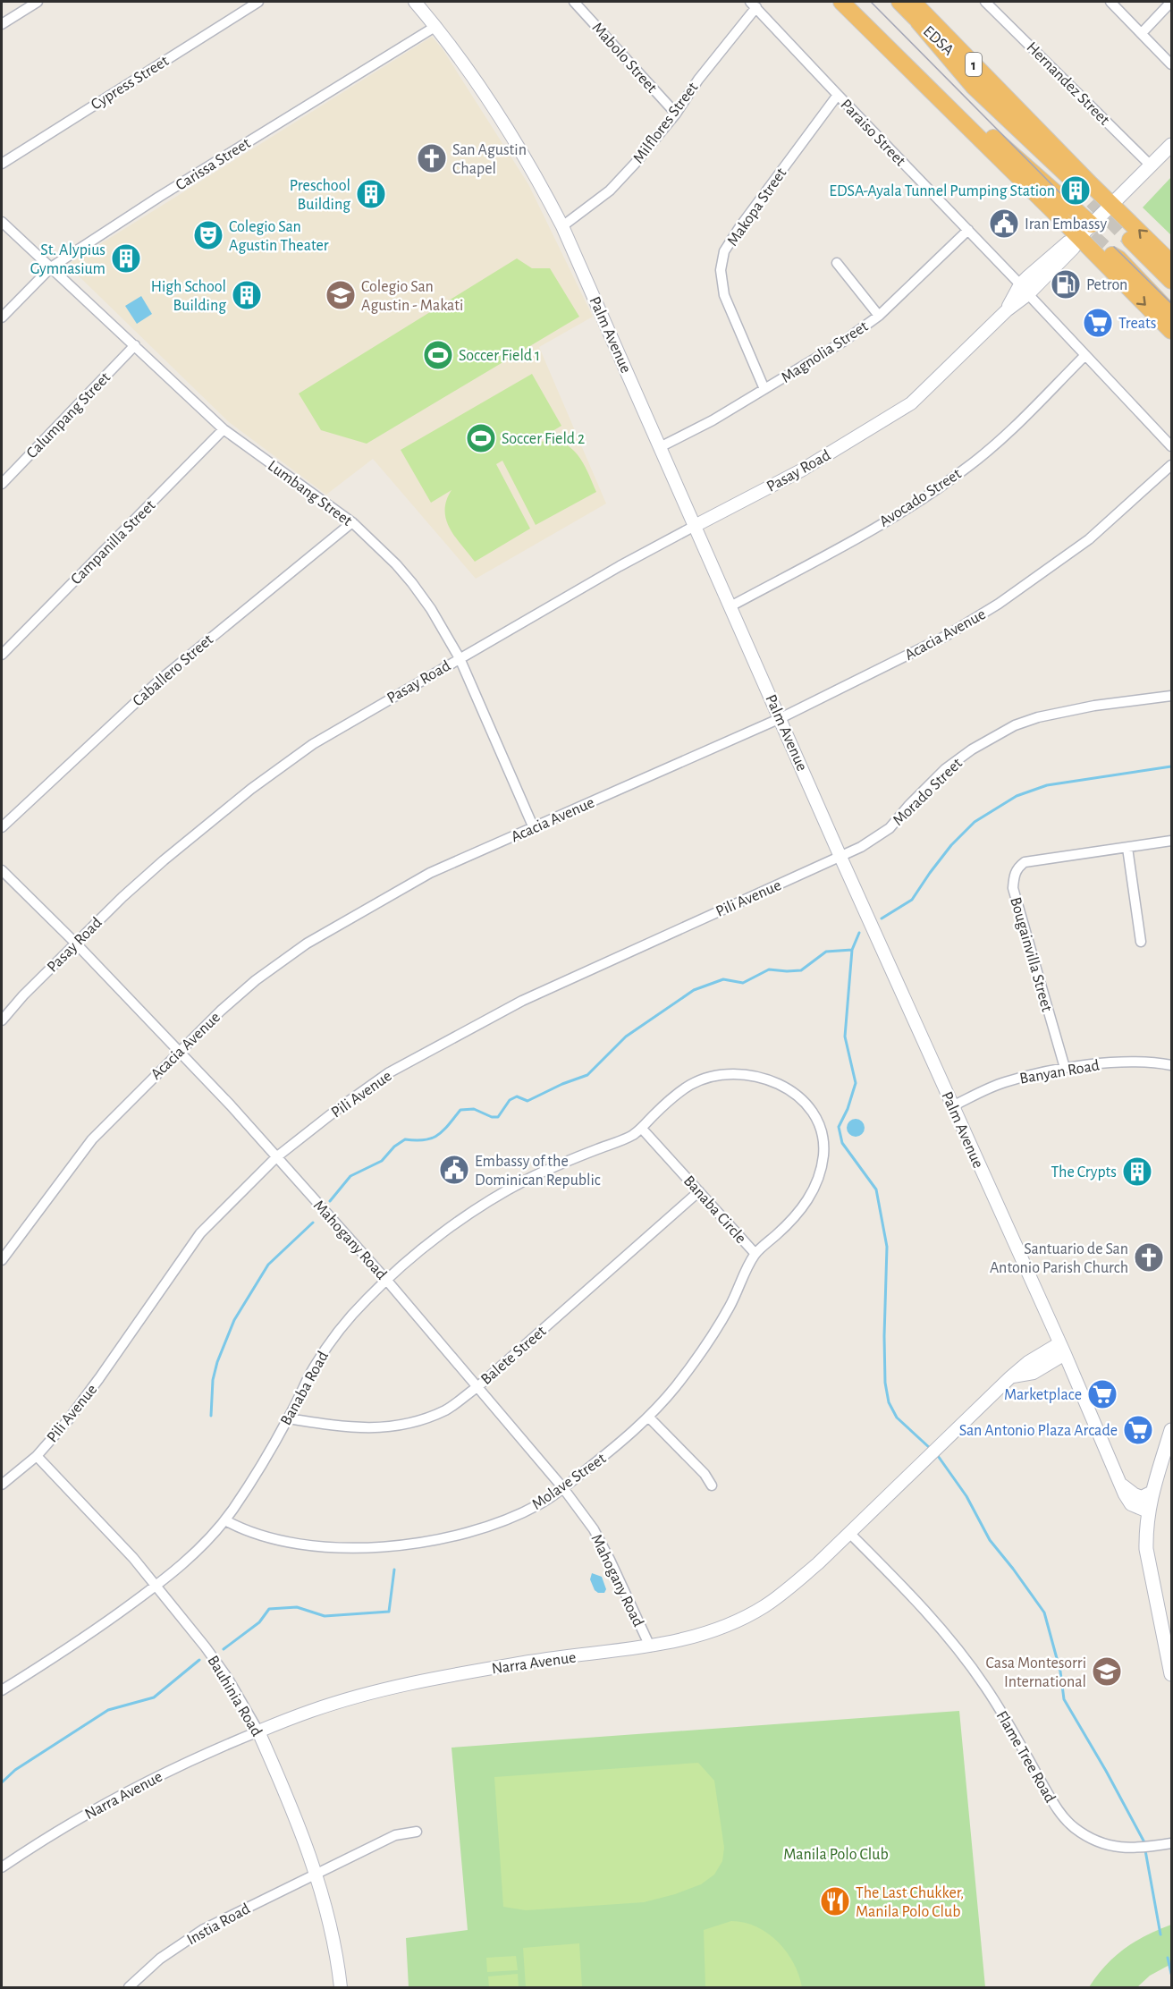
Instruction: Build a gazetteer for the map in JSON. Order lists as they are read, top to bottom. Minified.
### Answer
{"streets":{"highway":["EDSA","1"],"street":["Mabolo Street","Cypress Street","Hernandez Street","Milflores Street","Paraiso Street","Carissa Street","Makopa Street","Palm Avenue","Magnolia Street","Calumpang Street","Pasay Road","Lumbang Street","Avocado Street","Campanilla Street","Acacia Avenue","Caballero Street","Morado Street","Pili Avenue","Bougainvilla Street","Banyan Road","Banaba Circle","Mahogany Road","Balete Street","Banaba Road","Molave Street","Narra Avenue","Bauhinia Road","Flame Tree Road","Instia Road"]},"crossings":[["Mabolo Street","Milflores Street"],["Milflores Street","Paraiso Street"],["Milflores Street","Palm Avenue"],["Paraiso Street","Makopa Street"],["Paraiso Street","Magnolia Street"],["Paraiso Street","Pasay Road"],["Paraiso Street","Avocado Street"],["Carissa Street","Palm Avenue"],["Carissa Street","Lumbang Street"],["Makopa Street","Magnolia Street"],["Palm Avenue","Magnolia Street"],["Palm Avenue","Pasay Road"],["Palm Avenue","Avocado Street"],["Palm Avenue","Acacia Avenue"],["Palm Avenue","Morado Street"],["Palm Avenue","Pili Avenue"],["Palm Avenue","Banyan Road"],["Palm Avenue","Narra Avenue"],["Calumpang Street","Lumbang Street"],["Pasay Road","Lumbang Street"],["Pasay Road","Mahogany Road"],["Lumbang Street","Campanilla Street"],["Lumbang Street","Acacia Avenue"],["Lumbang Street","Caballero Street"],["Acacia Avenue","Mahogany Road"],["Morado Street","Pili Avenue"],["Pili Avenue","Mahogany Road"],["Pili Avenue","Bauhinia Road"],["Bougainvilla Street","Banyan Road"],["Banaba Circle","Balete Street"],["Banaba Circle","Banaba Road"],["Banaba Circle","Molave Street"],["Mahogany Road","Balete Street"],["Mahogany Road","Banaba Road"],["Mahogany Road","Molave Street"],["Mahogany Road","Narra Avenue"],["Balete Street","Banaba Road"],["Balete Street","Molave Street"],["Banaba Road","Molave Street"],["Banaba Road","Bauhinia Road"],["Narra Avenue","Bauhinia Road"],["Narra Avenue","Flame Tree Road"],["Bauhinia Road","Instia Road"]],"parks":["Manila Polo Club"],"places":{"church":["San Agustin Chapel","Santuario de San Antonio Parish Church"],"building":["EDSA-Ayala Tunnel Pumping Station","Preschool Building","St. Alypius Gymnasium","High School Building","The Crypts"],"public building":["Iran Embassy","Embassy of the Dominican Republic"],"theatre":["Colegio San Agustin Theater"],"fuel station":["Petron"],"school or university":["Colegio San Agustin - Makati","Casa Montesorri International"],"supermarket":["Treats","Marketplace","San Antonio Plaza Arcade"],"sports":["Soccer Field 1","Soccer Field 2"],"restaurant":["The Last Chukker, Manila Polo Club"]}}
